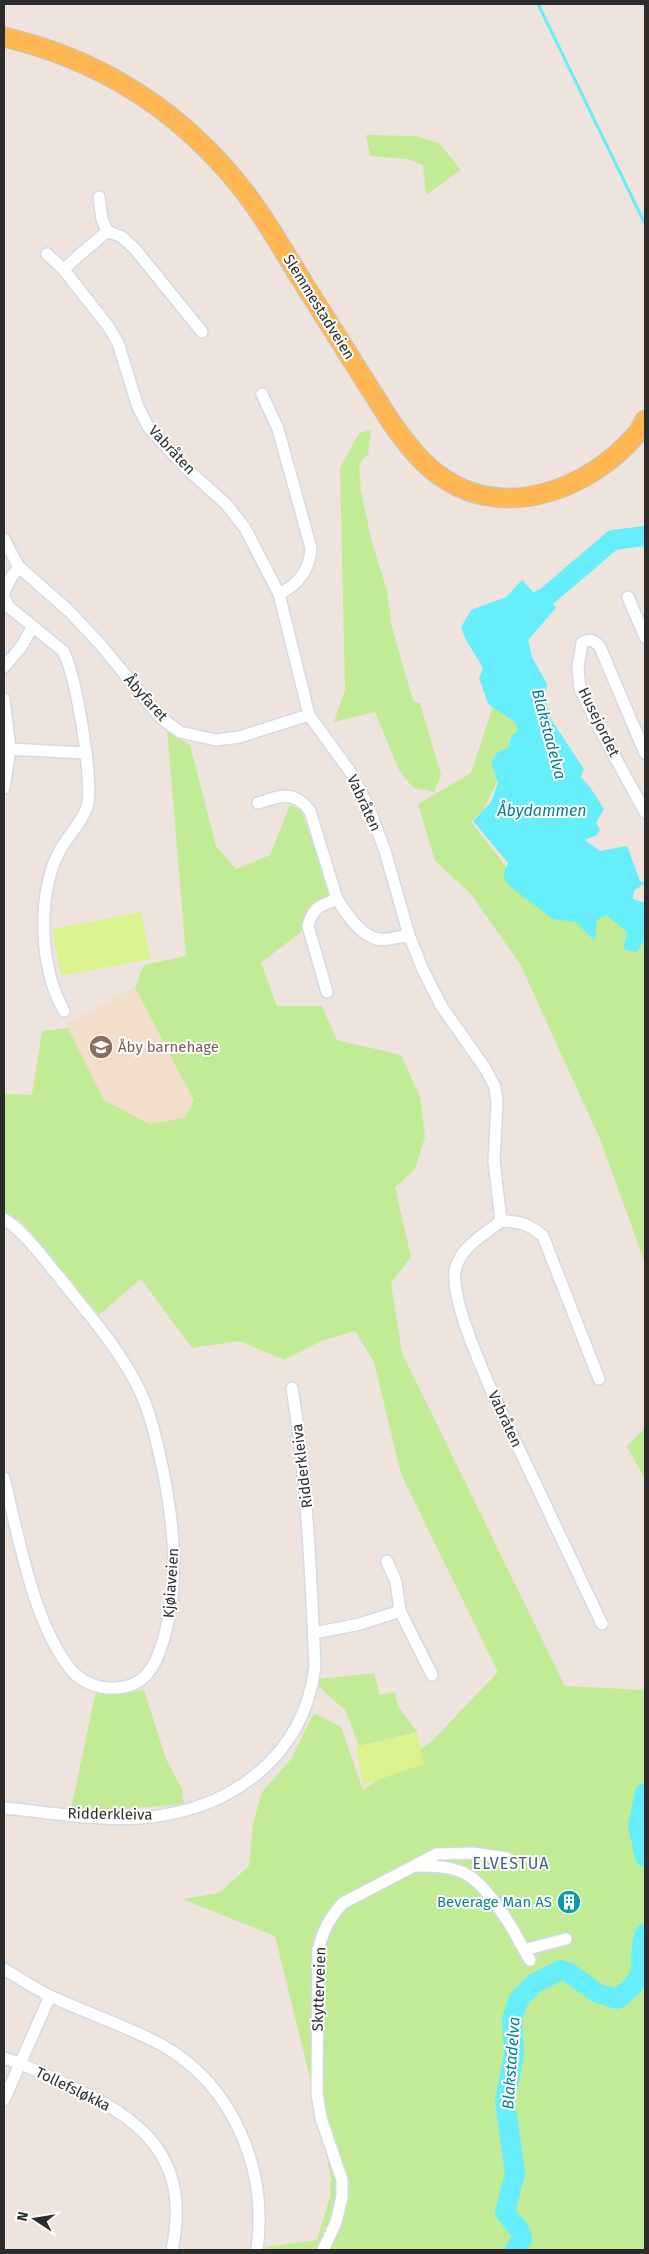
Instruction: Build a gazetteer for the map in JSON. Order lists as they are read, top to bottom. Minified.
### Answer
{"streets":{"main road":["Slemmestadveien"],"street":["Vabråten","Åbyfaret","Husejordet","Ridderkleiva","Kjøiaveien","Skytterveien","Tollefsløkka"]},"crossings":[["Vabråten","Åbyfaret"]],"districts":["ELVESTUA"],"water":["Blakstadelva","Åbydammen"],"places":{"school or university":["Åby barnehage"],"building":["Beverage Man AS"]},"north":"left"}
